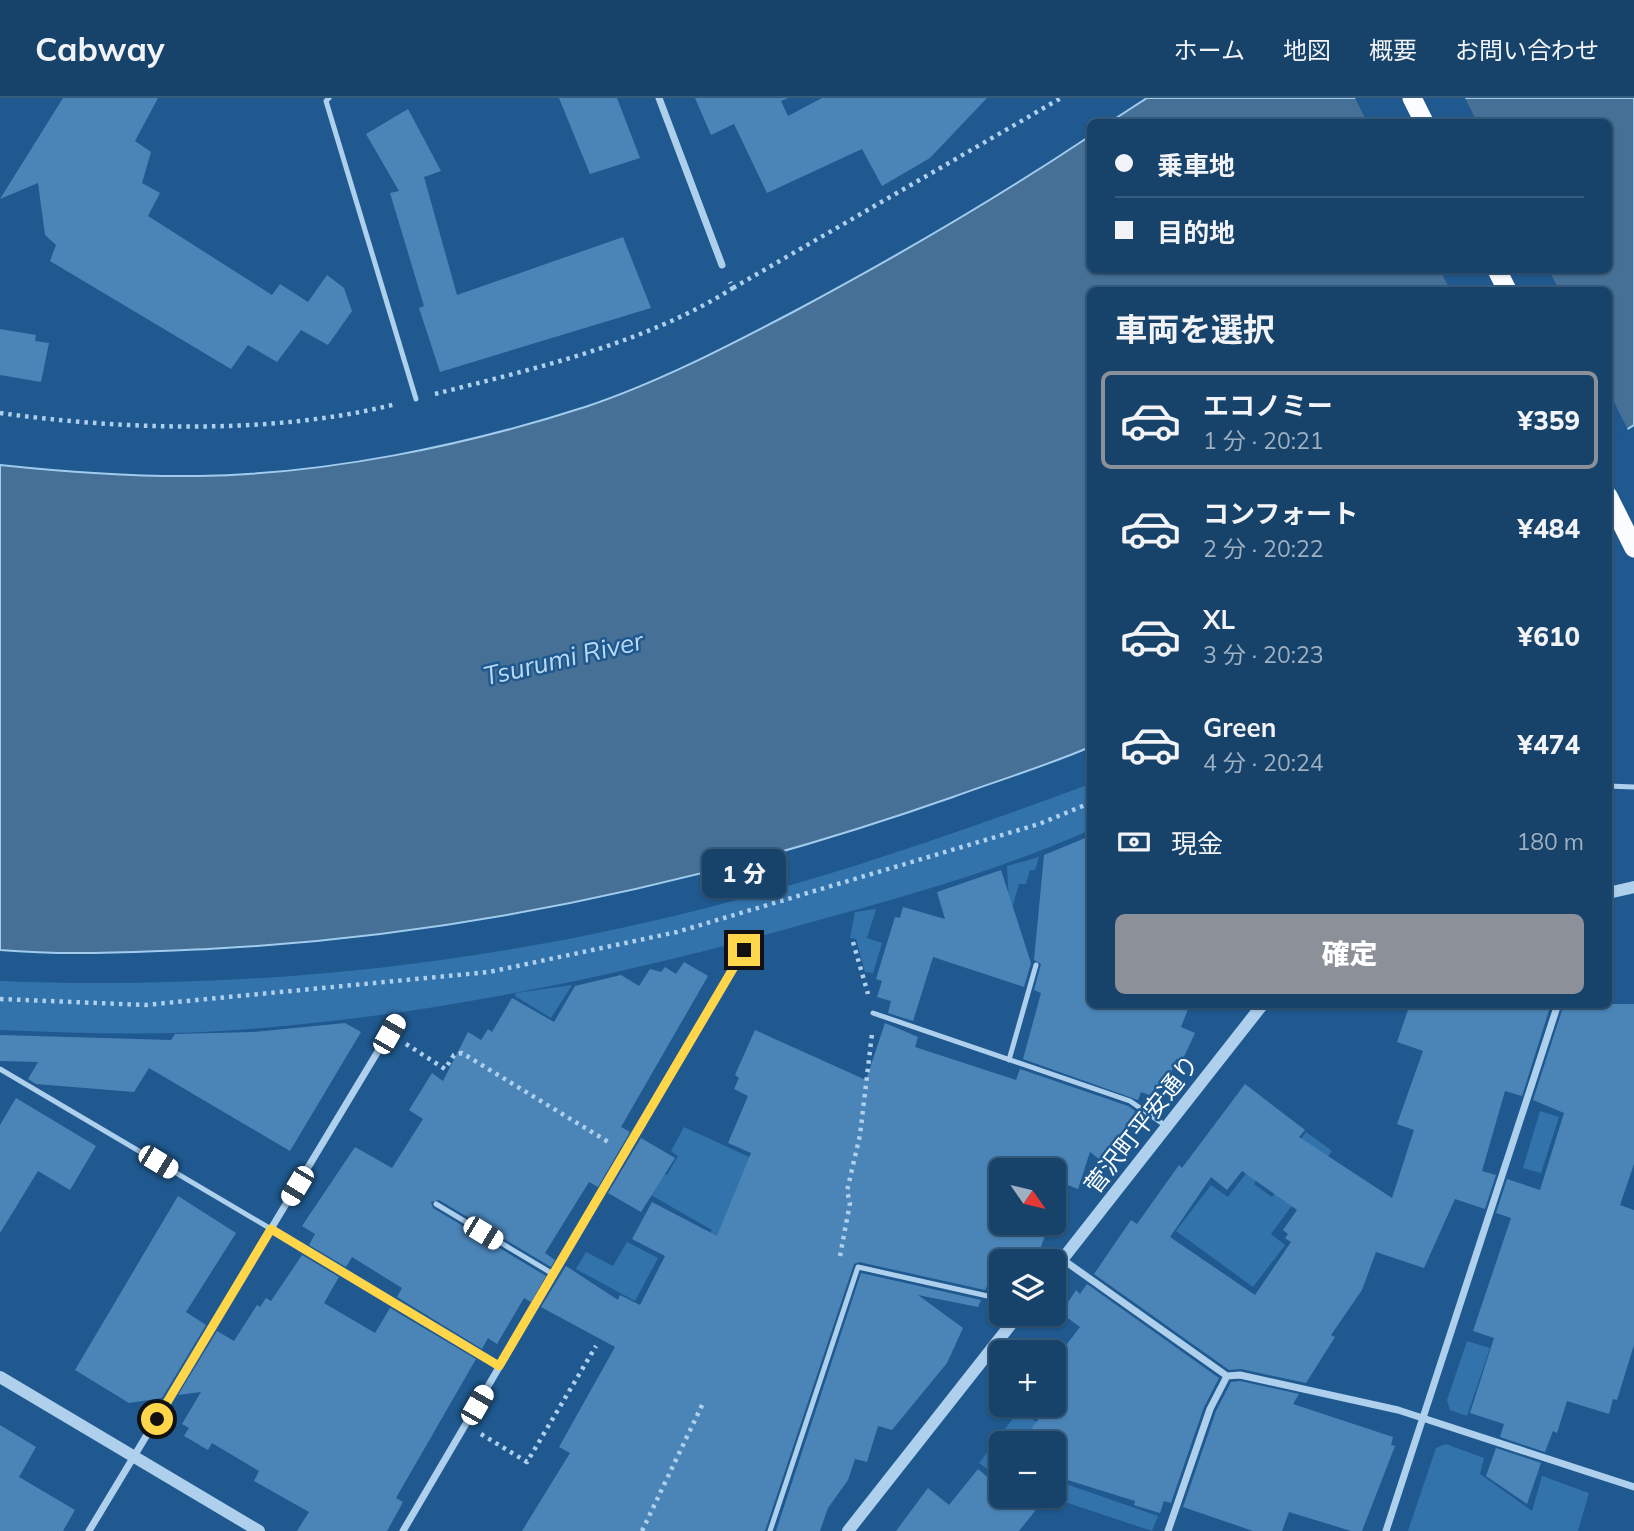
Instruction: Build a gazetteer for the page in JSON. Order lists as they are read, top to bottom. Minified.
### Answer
{"streets":{"street":["菅沢町平安通り"]},"water":["Tsurumi River"],"north":"bottom right","page":{"header":"Cabway","nav":["ホーム","地図","概要","お問い合わせ"],"banner":["乗車地","目的地"],"heading":"車両を選択","list":[{"name":"エコノミー","note":"1 分 · 20:21","value":"¥359"},{"name":"コンフォート","note":"2 分 · 20:22","value":"¥484"},{"name":"XL","note":"3 分 · 20:23","value":"¥610"},{"name":"Green","note":"4 分 · 20:24","value":"¥474"}],"pay":["現金","180 m"],"bubble":"1 分","buttons":"確定","map_buttons":["+","−"]}}
